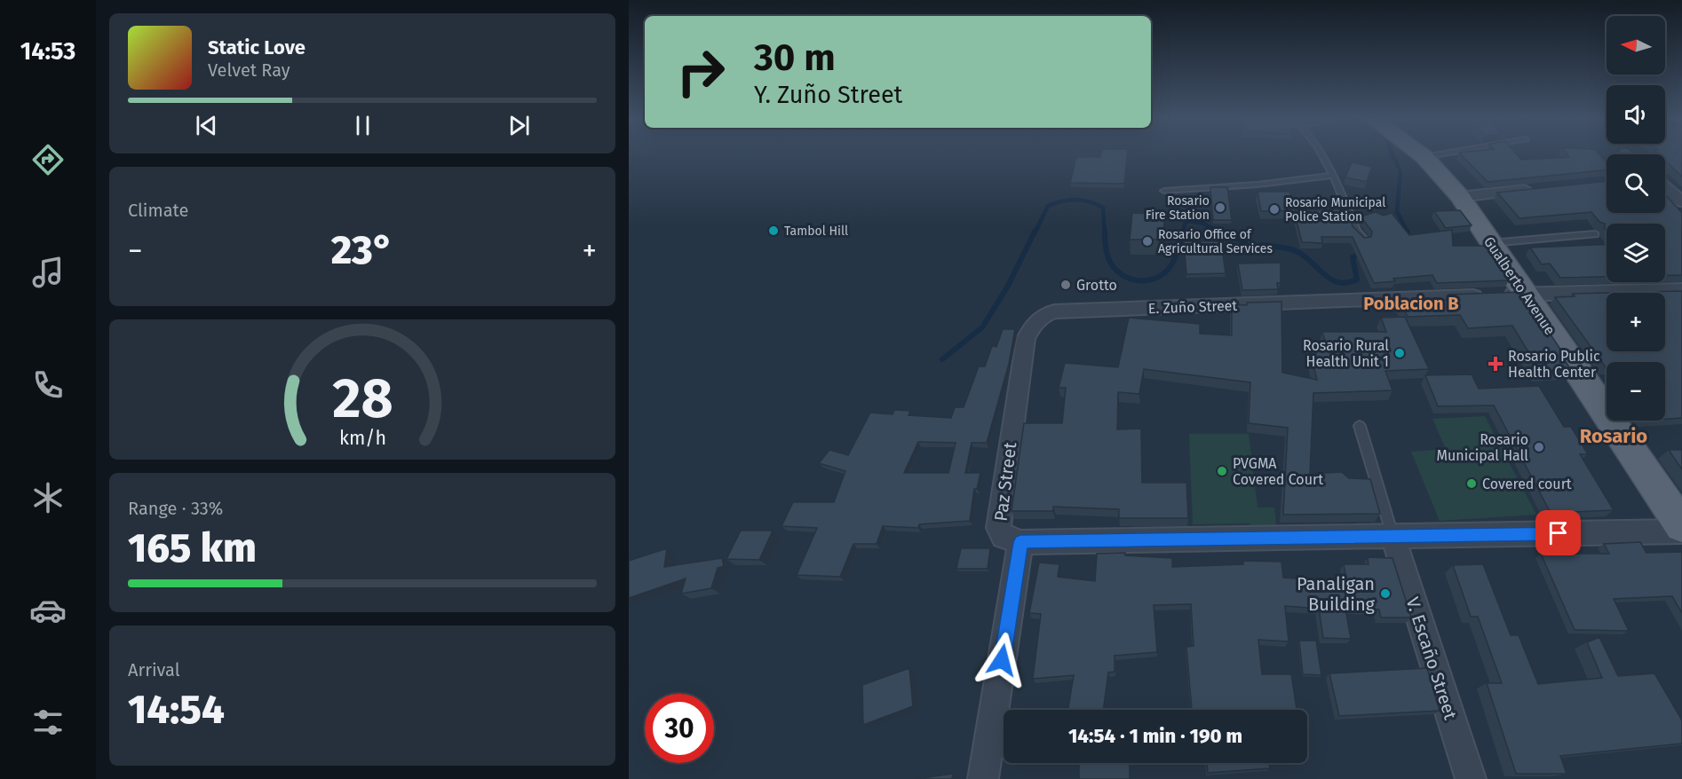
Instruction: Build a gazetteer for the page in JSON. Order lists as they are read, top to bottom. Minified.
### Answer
{"streets":{"main road":["Gualberto Avenue"],"street":["E. Zuño Street","Paz Street","V. Escaño Street"]},"crossings":[["Gualberto Avenue","E. Zuño Street"],["E. Zuño Street","Paz Street"]],"districts":["Poblacion B","Rosario"],"places":{"other":["Rosario Fire Station","Rosario Municipal Police Station","Tambol Hill","Rosario Office of Agricultural Services","Grotto","Rosario Rural Health Unit 1","Rosario Municipal Hall","PVGMA Covered Court","Covered court","Panaligan Building"],"health":["Rosario Public Health Center"]},"north":"left","page":{"tabs":"14:53","map_buttons":["+","−"],"turn":["30 m","Y. Zuño Street"],"song":["Static Love","Velvet Ray"],"tile":["Climate",["Range · 33%","165 km"],["Arrival","14:54"]],"heat":["−","23°","+"],"limit":"30","trip":"14:54 · 1 min · 190 m","gauge":["28","km/h"]}}
